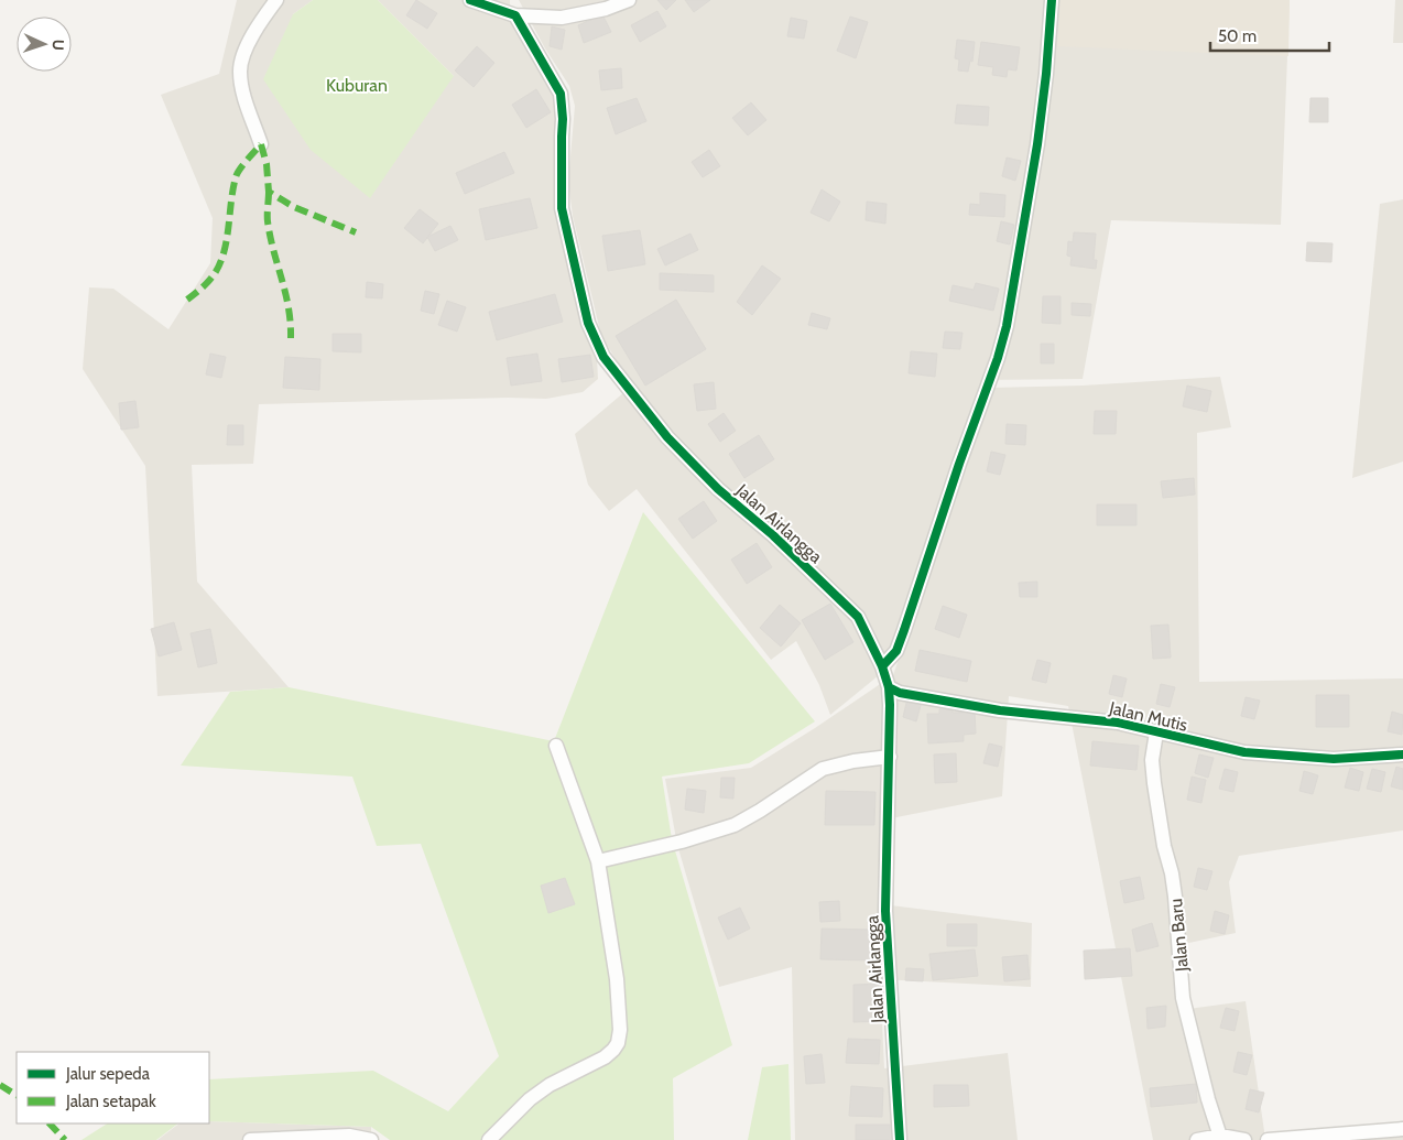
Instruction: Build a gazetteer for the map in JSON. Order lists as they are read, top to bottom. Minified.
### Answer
{"streets":{"street":["Jalan Airlangga","Jalan Mutis","Jalan Baru"]},"crossings":[["Jalan Airlangga","Jalan Mutis"],["Jalan Mutis","Jalan Baru"]],"parks":["Kuburan"],"legend":["Jalur sepeda","Jalan setapak"],"scale_bar":"50 m","north":"right"}
